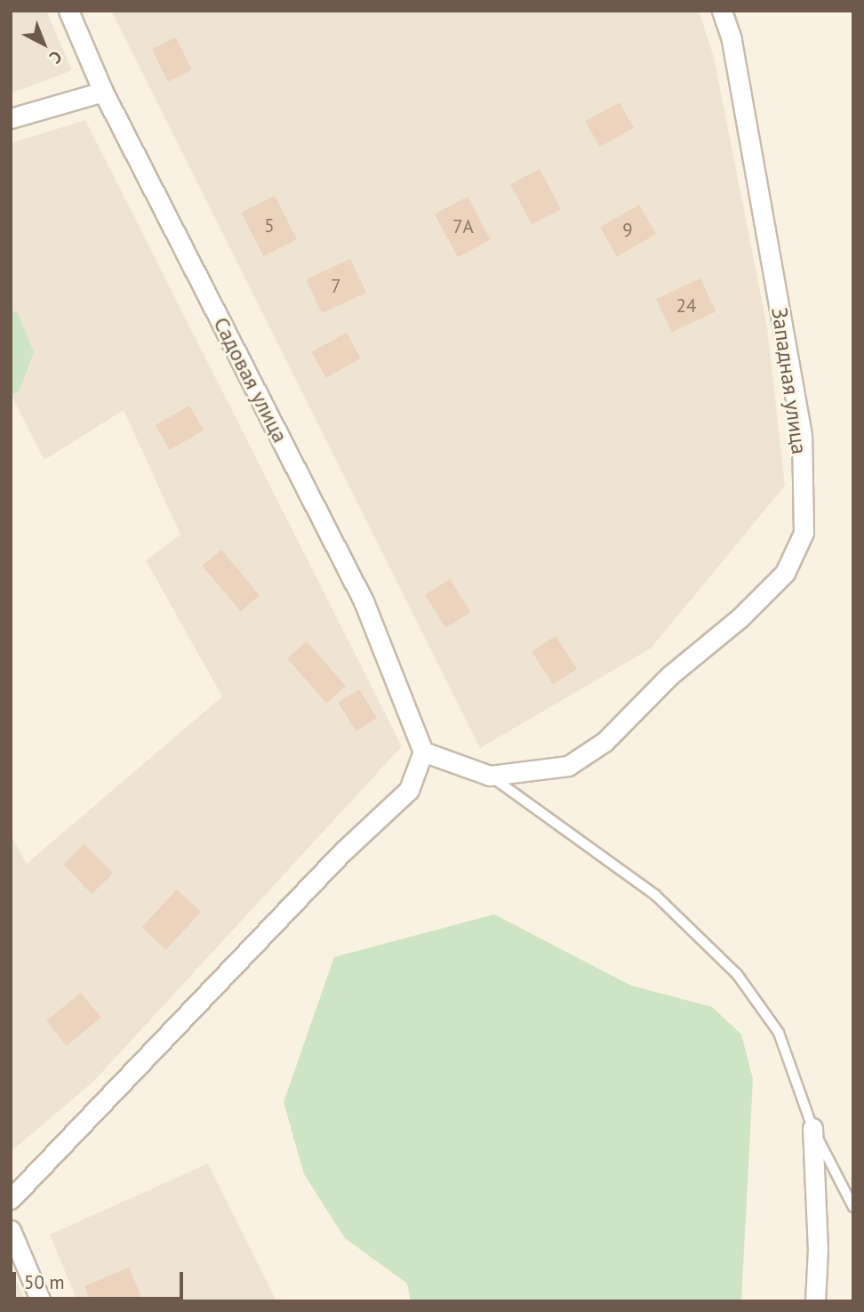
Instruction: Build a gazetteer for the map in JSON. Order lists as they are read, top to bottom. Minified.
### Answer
{"streets":{"street":["Садовая улица","Западная улица"]},"crossings":[["Садовая улица","Западная улица"]],"house_numbers":["5","7А","9","7","24"],"scale_bar":"50 m","north":"bottom right"}
